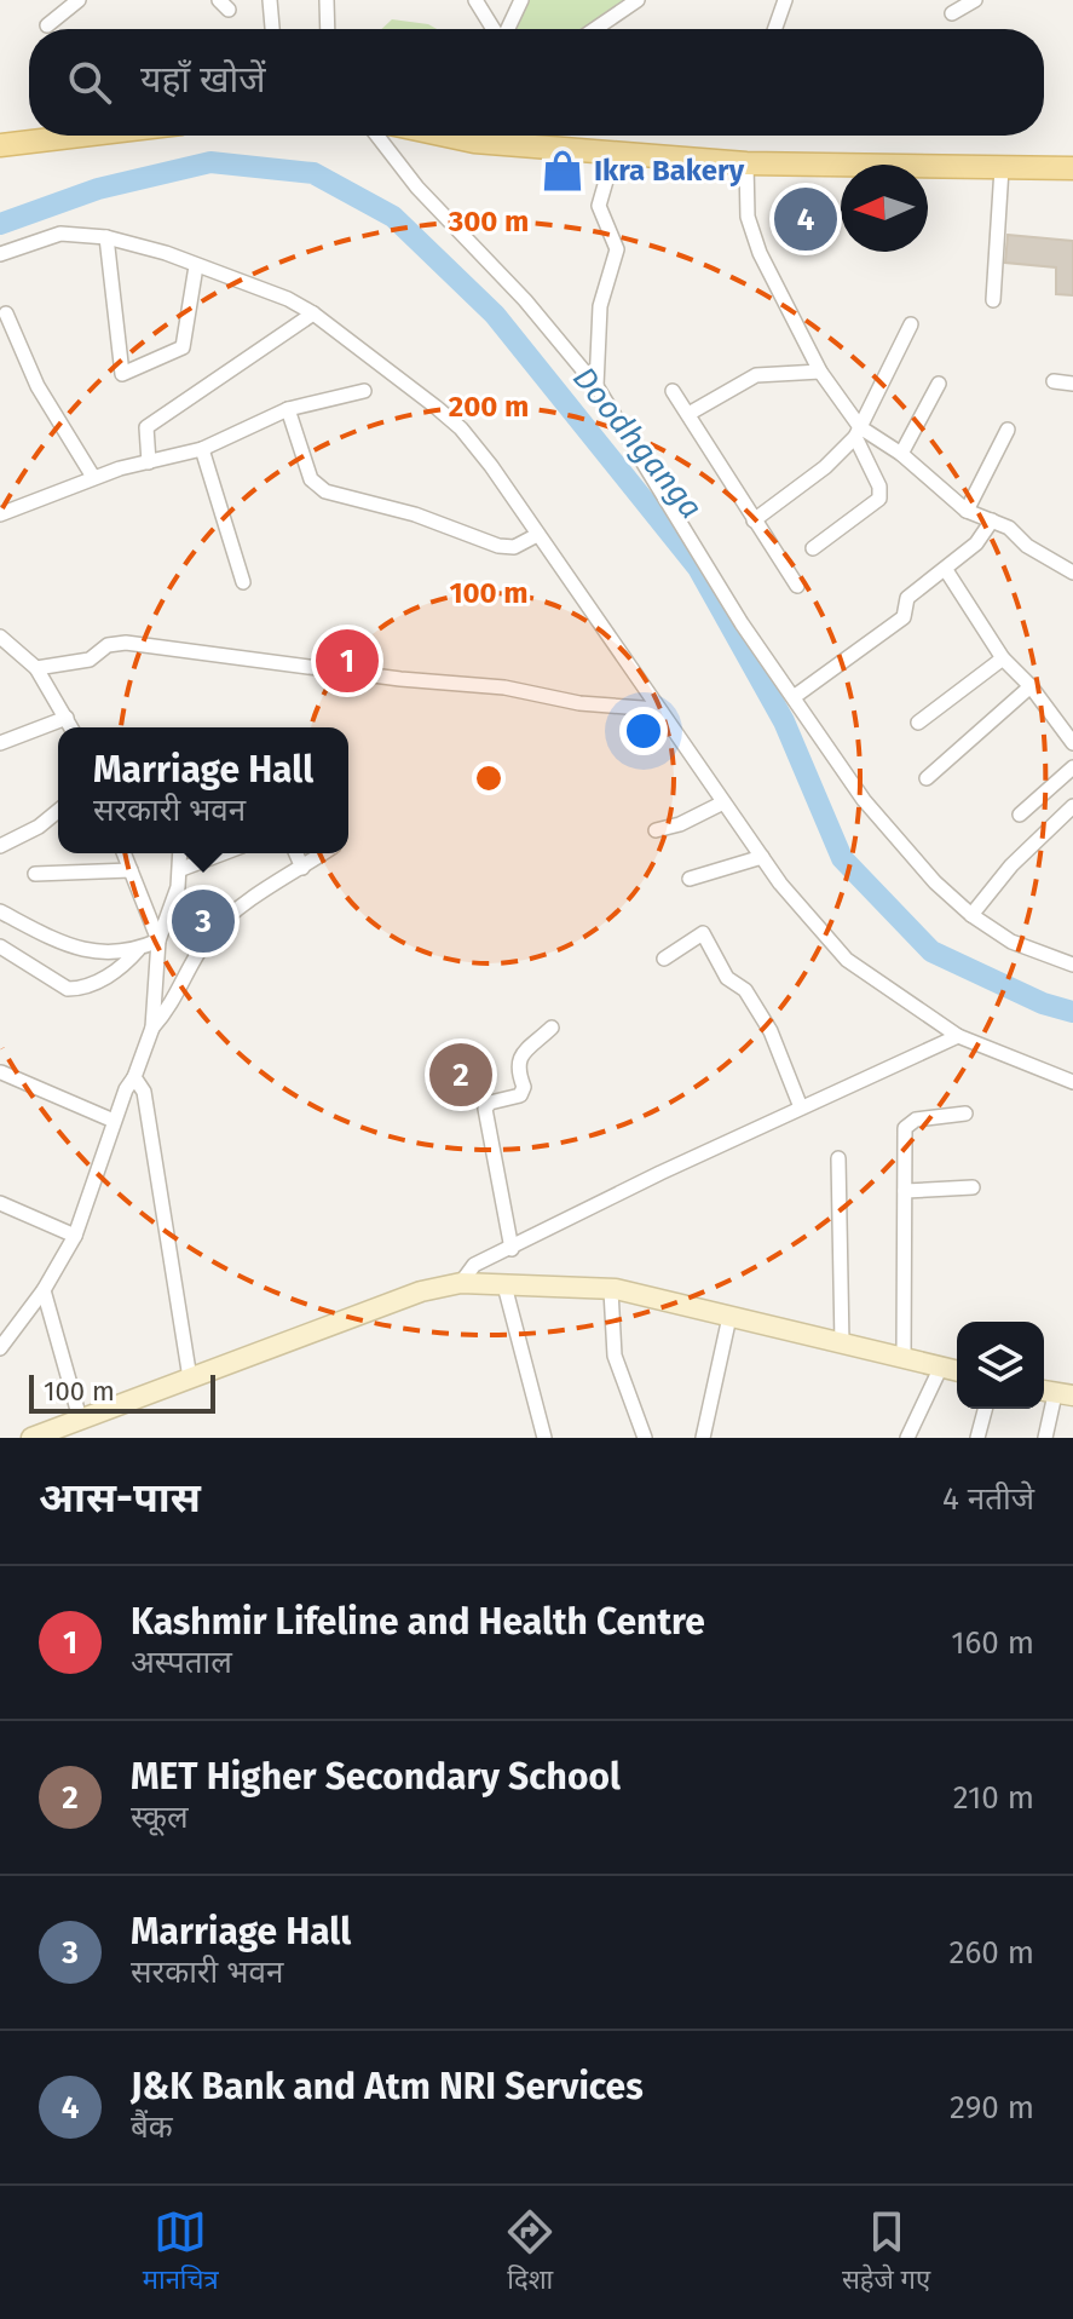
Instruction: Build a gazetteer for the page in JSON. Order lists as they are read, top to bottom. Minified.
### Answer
{"water":["Doodhganga"],"places":{"shop":["Ikra Bakery"]},"scale_bar":"100 m","north":"left","page":{"search":"यहाँ खोजें","pins":["4","1","3","2"],"popup":["Marriage Hall","सरकारी भवन"],"scale":"100 m","heading":["आस-पास","4 नतीजे"],"list":[{"mark":"1","name":"Kashmir Lifeline and Health Centre","note":"अस्पताल","value":"160 m"},{"mark":"2","name":"MET Higher Secondary School","note":"स्कूल","value":"210 m"},{"mark":"3","name":"Marriage Hall","note":"सरकारी भवन","value":"260 m"},{"mark":"4","name":"J&K Bank and Atm NRI Services","note":"बैंक","value":"290 m"}],"nav":["मानचित्र","दिशा","सहेजे गए"]},"rings":["300 m","200 m","100 m"]}
